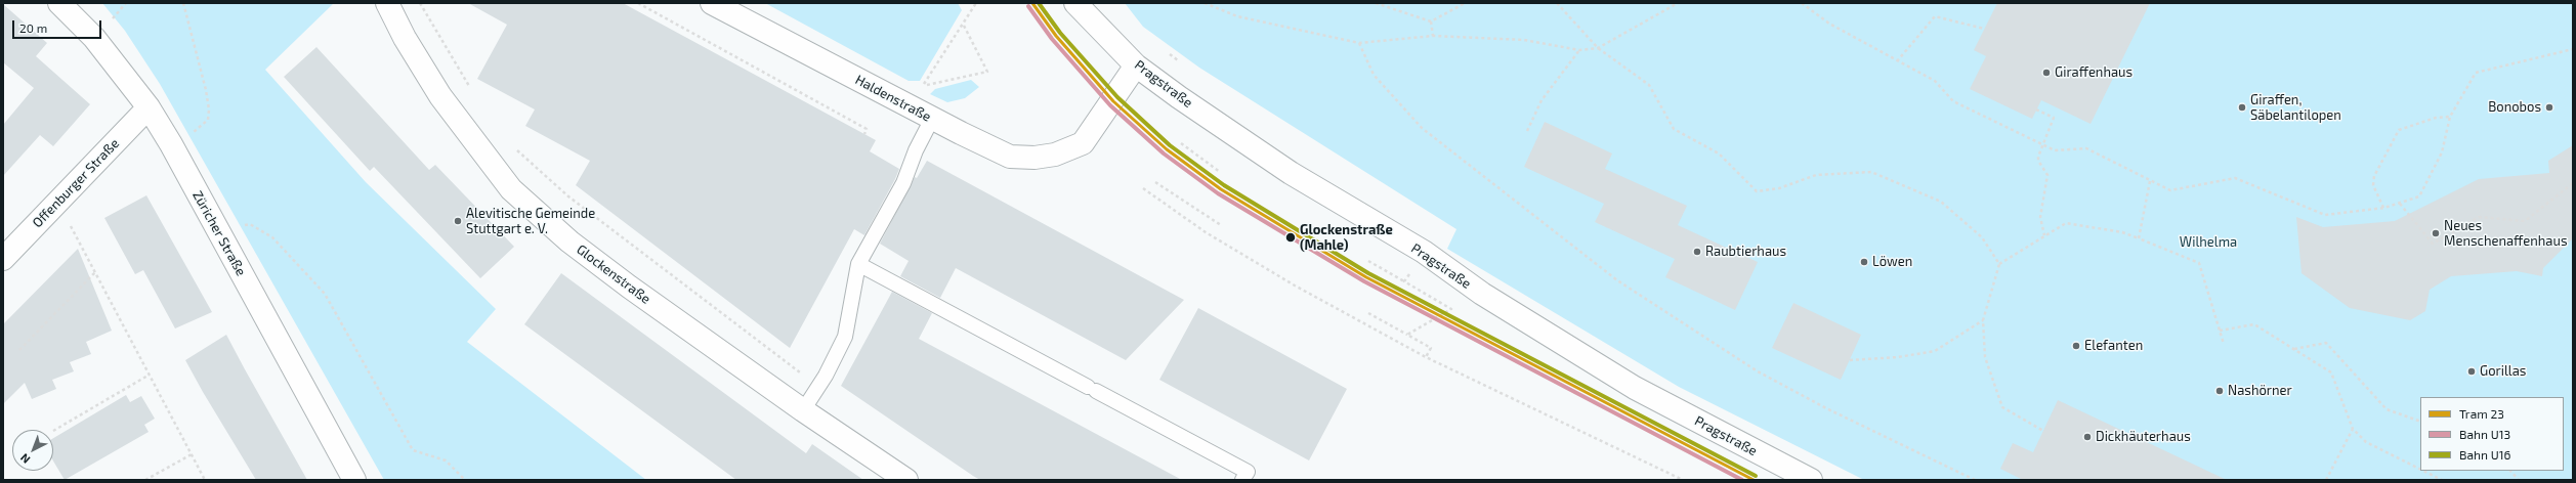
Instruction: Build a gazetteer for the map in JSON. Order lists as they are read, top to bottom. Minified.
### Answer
{"streets":{"street":["Pragstraße","Haldenstraße","Offenburger Straße","Züricher Straße","Glockenstraße"]},"crossings":[["Pragstraße","Haldenstraße"],["Offenburger Straße","Züricher Straße"]],"parks":["Wilhelma"],"places":["Giraffenhaus","Giraffen, Säbelantilopen","Bonobos","Alevitische Gemeinde Stuttgart e. V.","Neues Menschenaffenhaus","Glockenstraße (Mahle)","Raubtierhaus","Löwen","Elefanten","Gorillas","Nashörner","Dickhäuterhaus"],"lines":["tram line 23","rail line U16","rail line U13"],"legend":["Tram 23","Bahn U13","Bahn U16"],"scale_bar":"20 m","north":"bottom left"}
